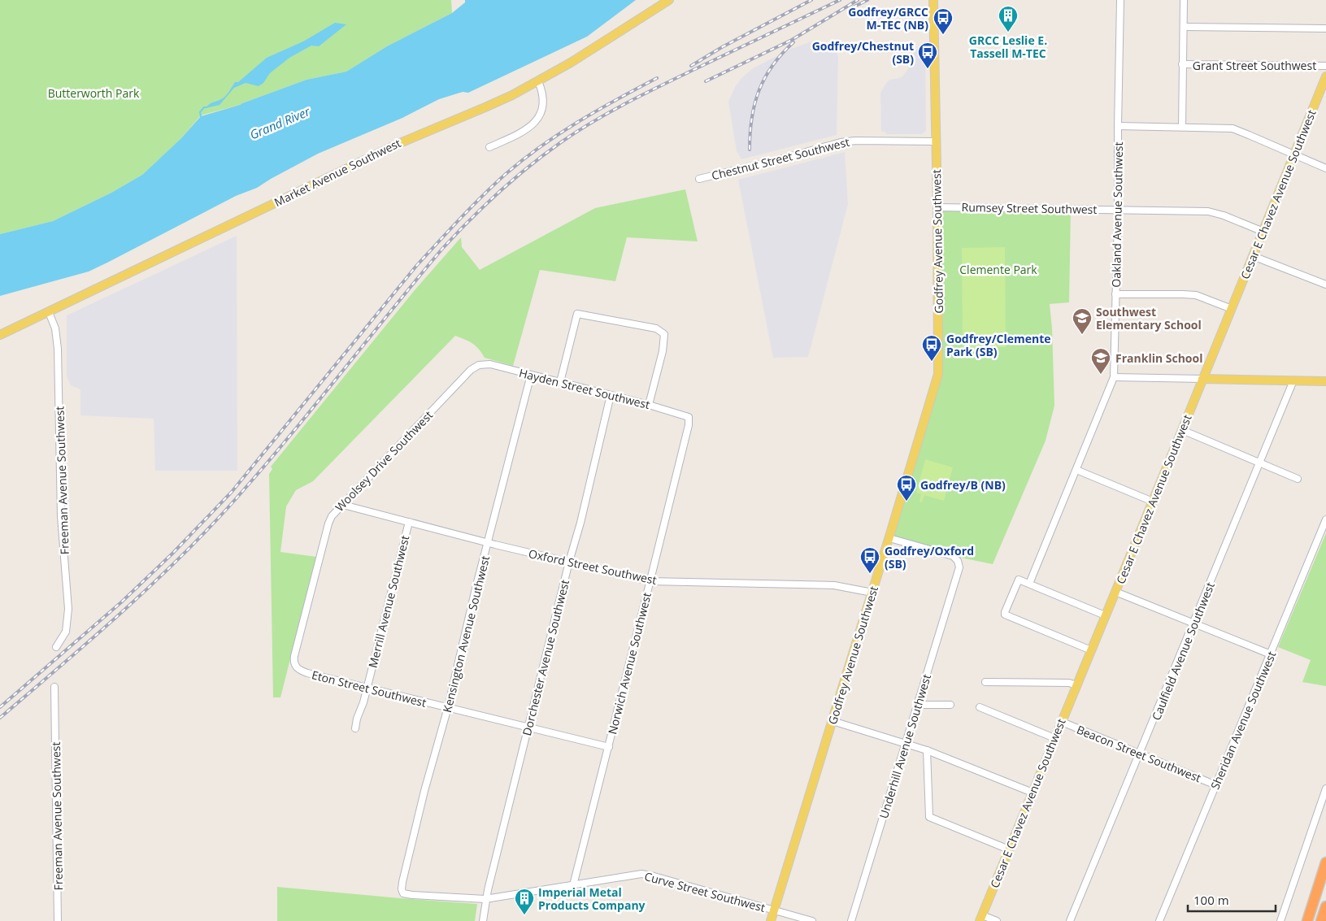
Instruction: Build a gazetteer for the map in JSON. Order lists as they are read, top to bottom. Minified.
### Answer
{"streets":{"main road":["Market Avenue Southwest","Cesar E Chavez Avenue Southwest","Godfrey Avenue Southwest"],"street":["Grant Street Southwest","Chestnut Street Southwest","Rumsey Street Southwest","Oakland Avenue Southwest","Hayden Street Southwest","Woolsey Drive Southwest","Freeman Avenue Southwest","Oxford Street Southwest","Merrill Avenue Southwest","Kensington Avenue Southwest","Caulfield Avenue Southwest","Dorchester Avenue Southwest","Norwich Avenue Southwest","Eton Street Southwest","Sheridan Avenue Southwest","Underhill Avenue Southwest","Beacon Street Southwest","Curve Street Southwest"]},"crossings":[["Chestnut Street Southwest","Godfrey Avenue Southwest"],["Market Avenue Southwest","Freeman Avenue Southwest"],["Cesar E Chavez Avenue Southwest","Rumsey Street Southwest"],["Cesar E Chavez Avenue Southwest","Beacon Street Southwest"],["Rumsey Street Southwest","Oakland Avenue Southwest"],["Rumsey Street Southwest","Godfrey Avenue Southwest"],["Godfrey Avenue Southwest","Oxford Street Southwest"],["Godfrey Avenue Southwest","Underhill Avenue Southwest"],["Godfrey Avenue Southwest","Curve Street Southwest"],["Hayden Street Southwest","Woolsey Drive Southwest"],["Hayden Street Southwest","Kensington Avenue Southwest"],["Hayden Street Southwest","Dorchester Avenue Southwest"],["Hayden Street Southwest","Norwich Avenue Southwest"],["Woolsey Drive Southwest","Oxford Street Southwest"],["Woolsey Drive Southwest","Eton Street Southwest"],["Oxford Street Southwest","Merrill Avenue Southwest"],["Oxford Street Southwest","Kensington Avenue Southwest"],["Oxford Street Southwest","Dorchester Avenue Southwest"],["Oxford Street Southwest","Norwich Avenue Southwest"],["Merrill Avenue Southwest","Eton Street Southwest"],["Kensington Avenue Southwest","Eton Street Southwest"],["Kensington Avenue Southwest","Curve Street Southwest"],["Caulfield Avenue Southwest","Beacon Street Southwest"],["Dorchester Avenue Southwest","Eton Street Southwest"],["Dorchester Avenue Southwest","Curve Street Southwest"],["Norwich Avenue Southwest","Eton Street Southwest"],["Norwich Avenue Southwest","Curve Street Southwest"],["Sheridan Avenue Southwest","Beacon Street Southwest"]],"water":["Grand River"],"parks":["Butterworth Park","Clemente Park"],"places":{"building":["GRCC Leslie E. Tassell M-TEC","Imperial Metal Products Company"],"bus stop":["Godfrey/GRCC M-TEC (NB)","Godfrey/Chestnut (SB)","Godfrey/Clemente Park (SB)","Godfrey/B (NB)","Godfrey/Oxford (SB)"],"school or university":["Southwest Elementary School","Franklin School"]},"scale_bar":"100 m"}
